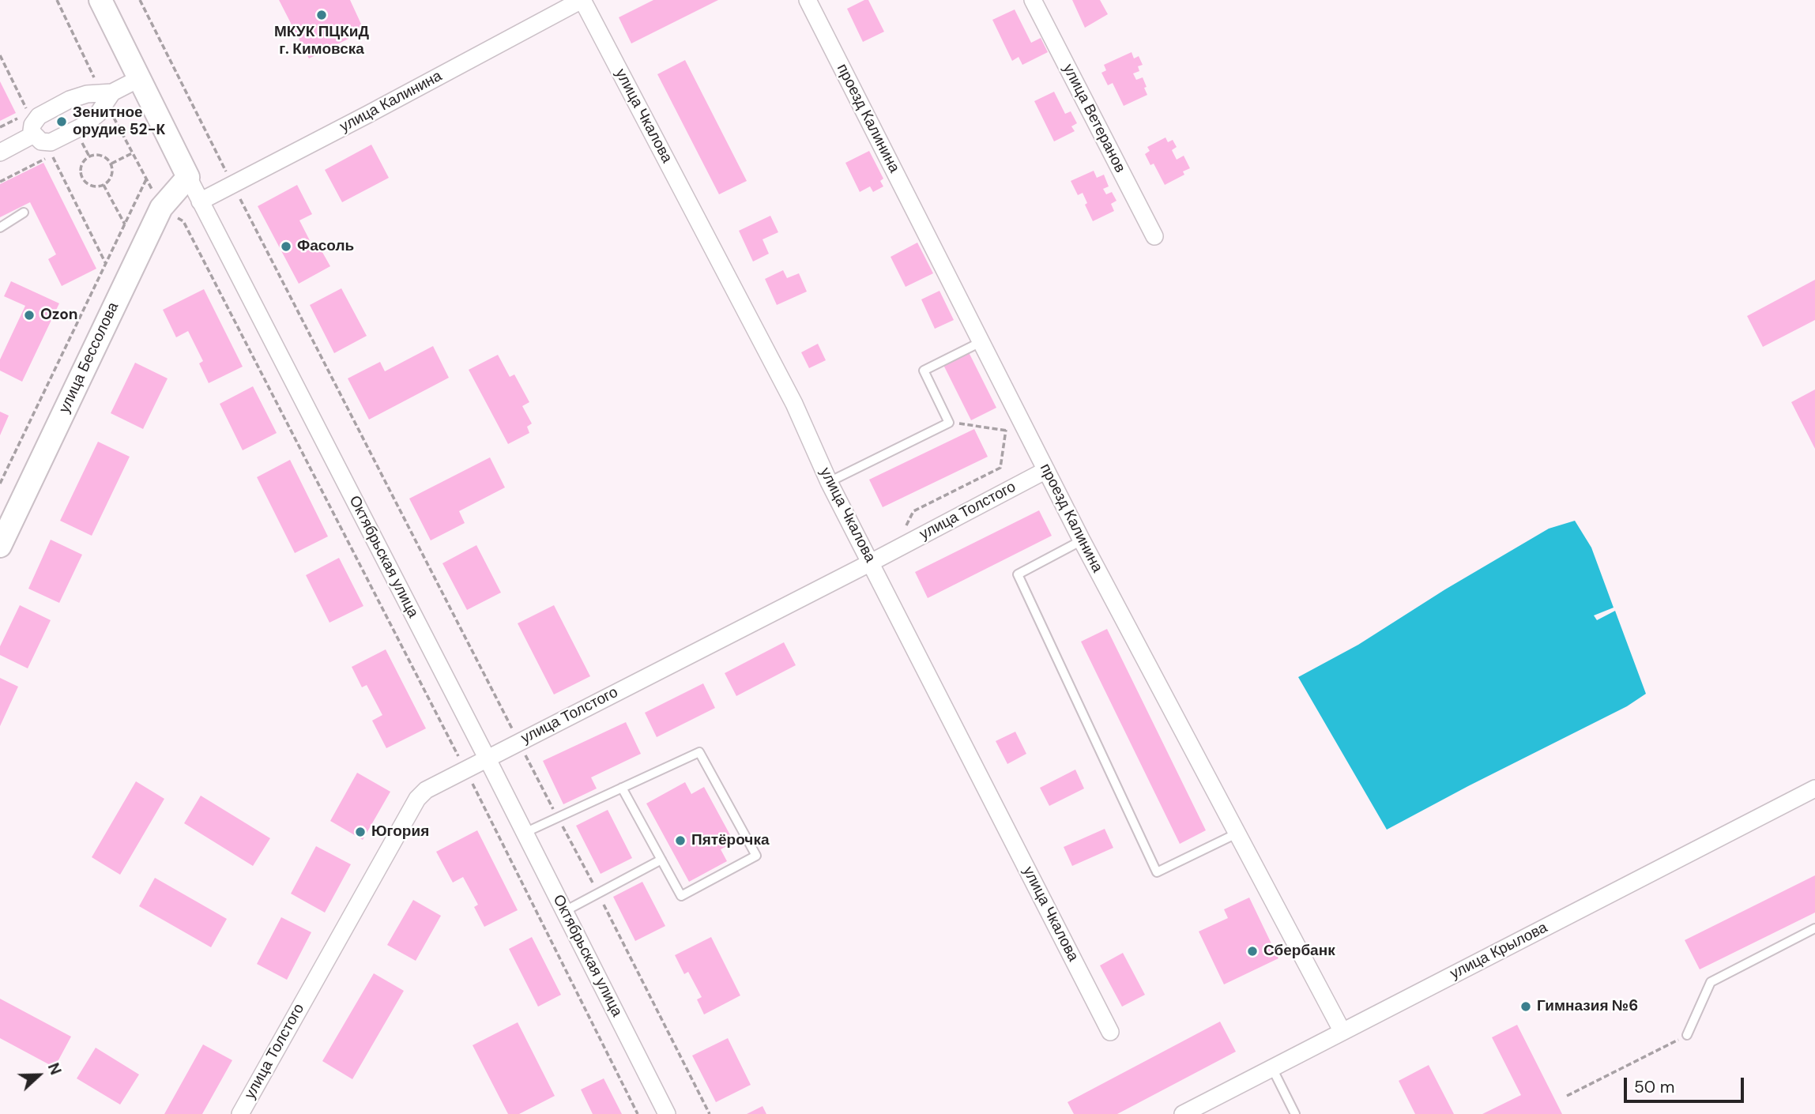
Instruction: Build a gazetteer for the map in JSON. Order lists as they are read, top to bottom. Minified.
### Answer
{"streets":{"main road":["улица Бессолова","Октябрьская улица"],"street":["улица Калинина","улица Чкалова","проезд Калинина","улица Ветеранов","улица Толстого","улица Крылова"]},"crossings":[["улица Калинина","улица Чкалова"],["улица Калинина","Октябрьская улица"],["улица Чкалова","улица Толстого"],["проезд Калинина","улица Толстого"],["проезд Калинина","улица Крылова"],["улица Бессолова","Октябрьская улица"],["улица Толстого","Октябрьская улица"]],"places":["МКУК ПЦКиД г. Кимовска","Зенитное орудие 52-К","Фасоль","Ozon","Югория","Пятёрочка","Сбербанк","Гимназия №6"],"scale_bar":"50 m","north":"right"}
